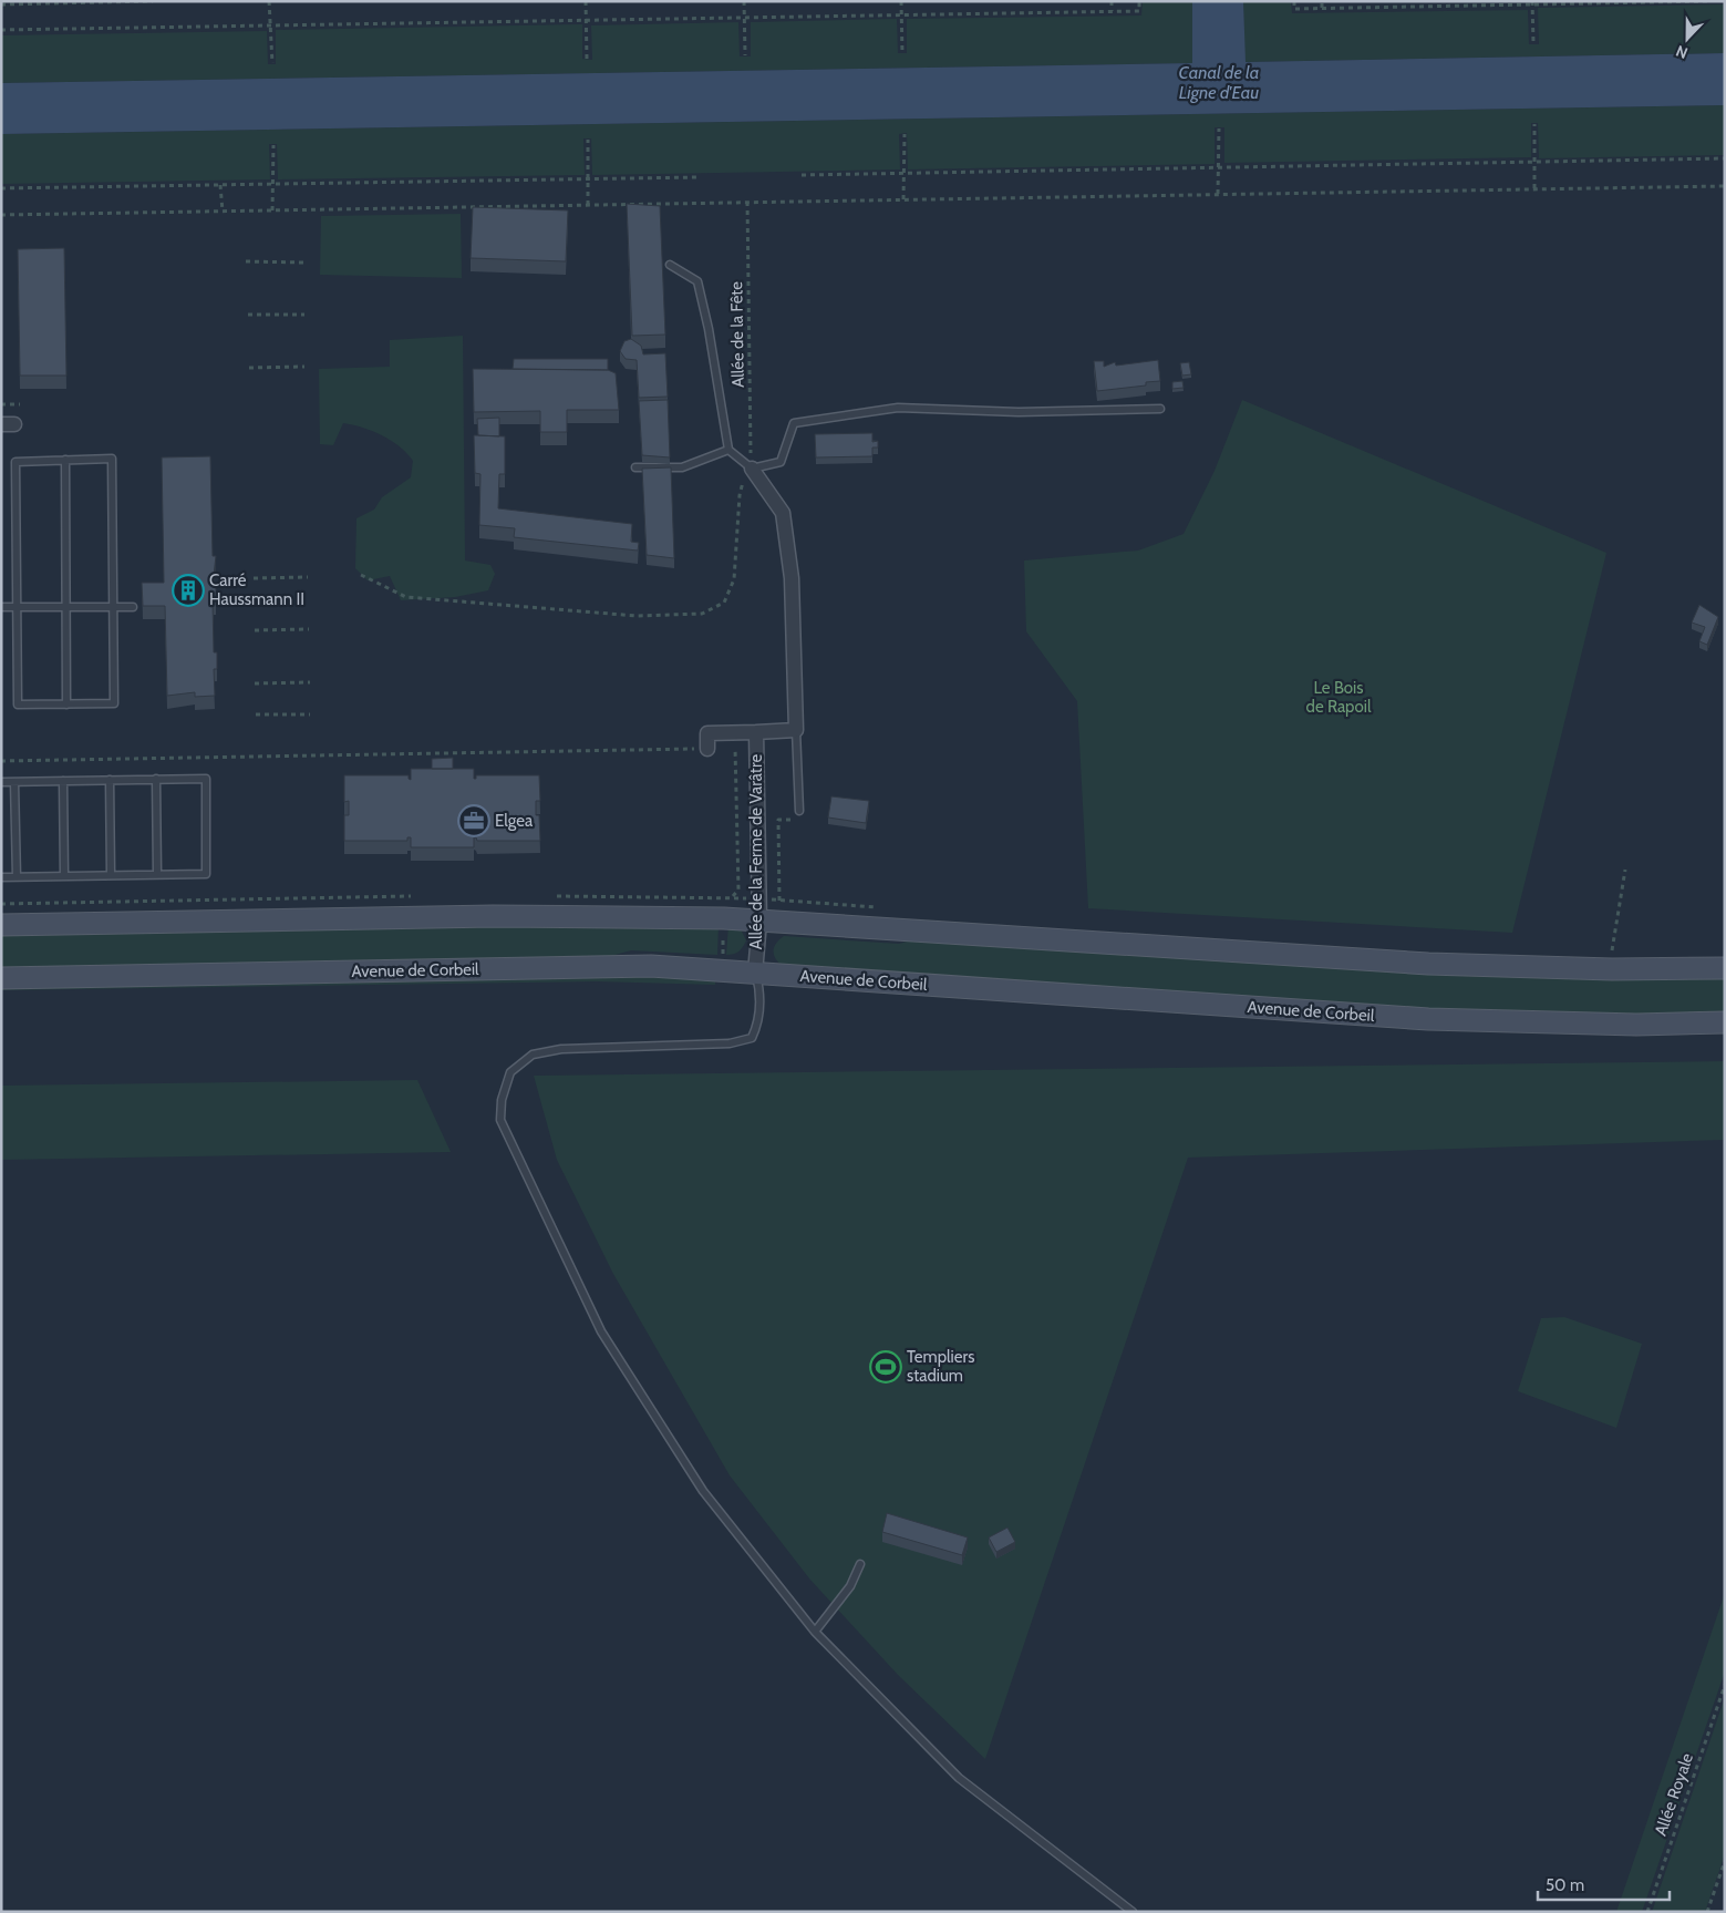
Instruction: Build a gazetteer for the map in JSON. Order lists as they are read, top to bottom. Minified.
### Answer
{"streets":{"main road":["Avenue de Corbeil"],"street":["Allée de la Ferme de Varâtre"],"path":["Allée de la Fête","Allée Royale"]},"crossings":[["Allée de la Ferme de Varâtre","Avenue de Corbeil"]],"water":["Canal de la Ligne d'Eau"],"parks":["Le Bois de Rapoil"],"places":{"building":["Carré Haussmann II"],"office":["Elgea"],"sports":["Templiers stadium"]},"scale_bar":"50 m","north":"bottom"}
